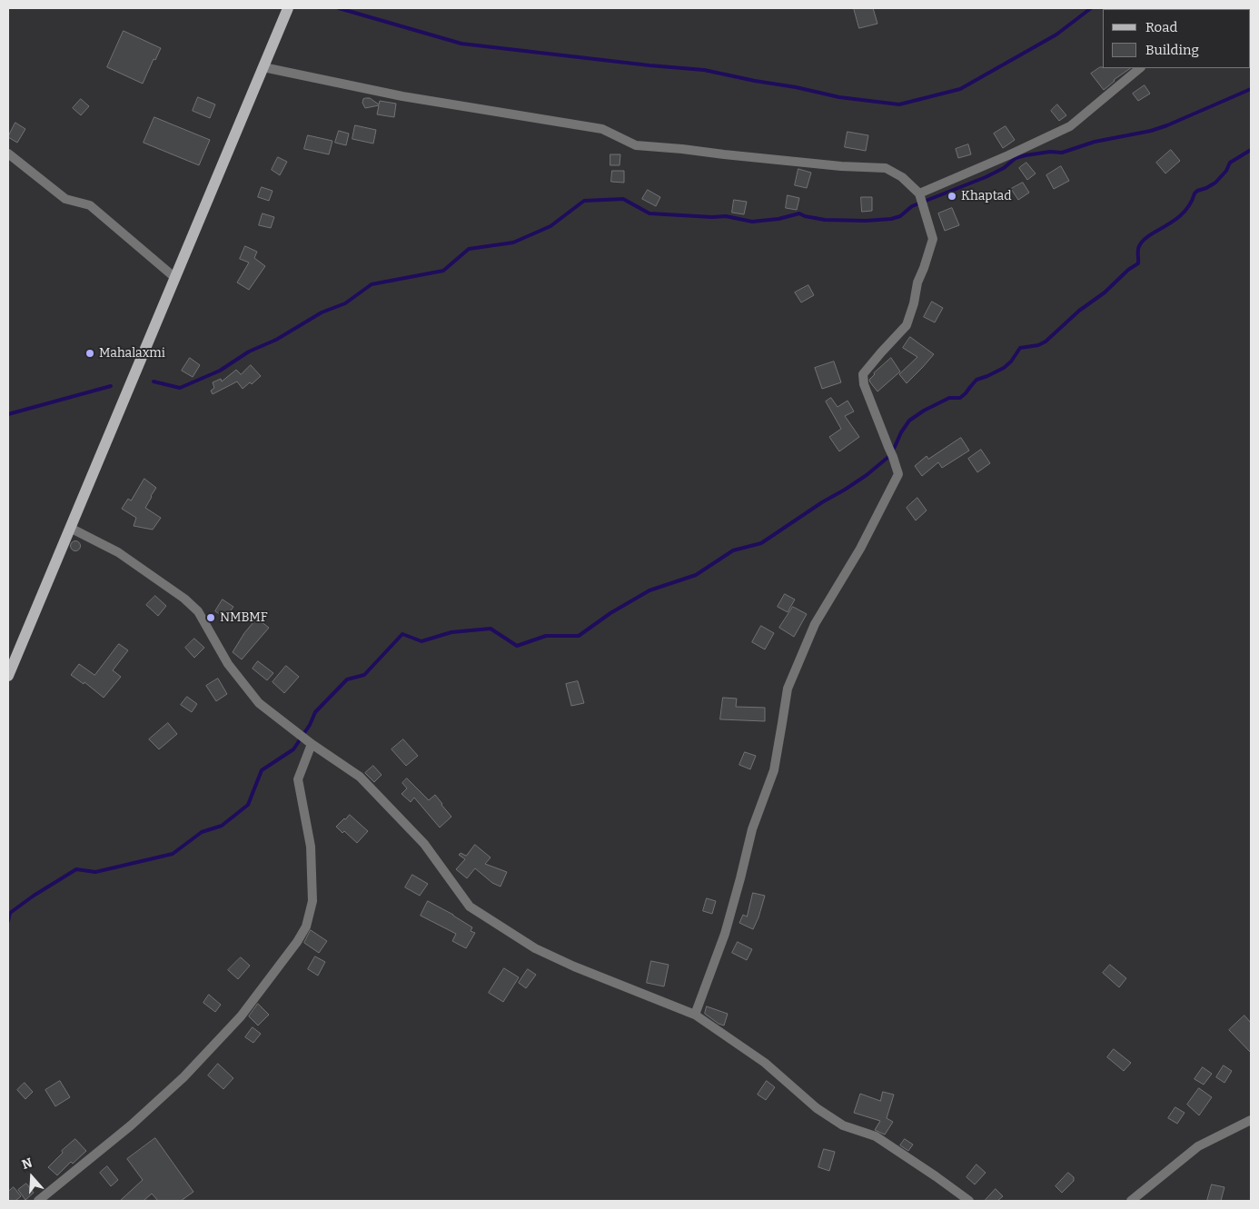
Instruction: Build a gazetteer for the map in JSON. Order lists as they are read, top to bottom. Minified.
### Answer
{"places":["Khaptad","Mahalaxmi","NMBMF"],"legend":["Road","Building"],"north":"top"}
